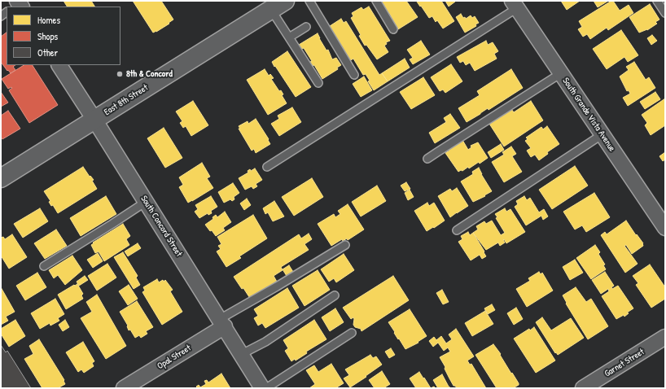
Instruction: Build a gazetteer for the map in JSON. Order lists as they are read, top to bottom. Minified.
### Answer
{"streets":{"main road":["East 8th Street"],"street":["South Grande Vista Avenue","South Concord Street","Opal Street","Garnet Street"]},"crossings":[["East 8th Street","South Concord Street"],["South Concord Street","Opal Street"]],"places":["8th & Concord"],"legend":["Homes","Shops","Other"]}
